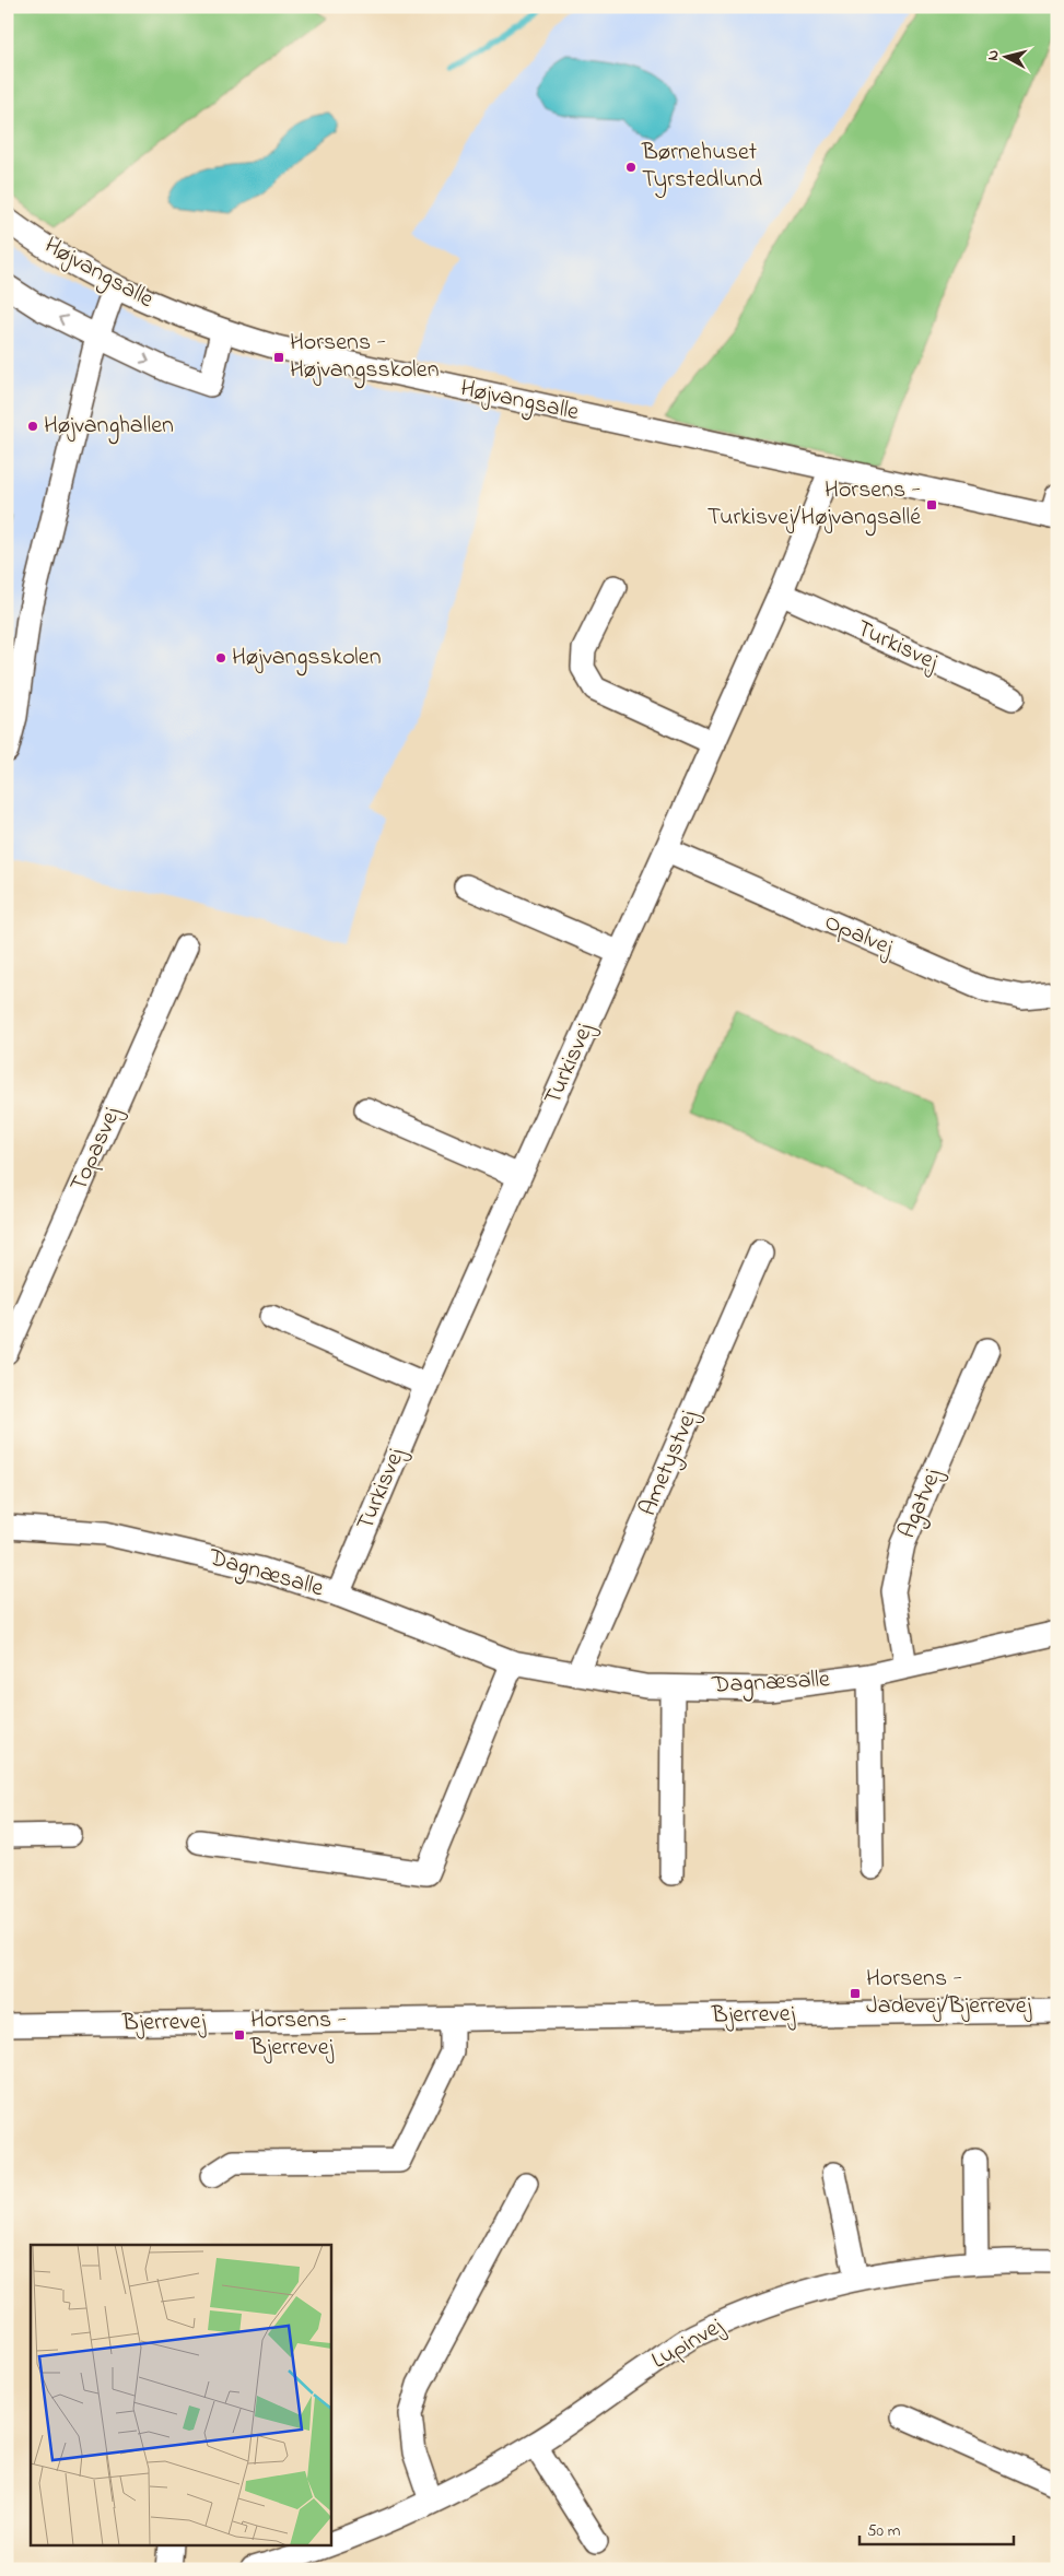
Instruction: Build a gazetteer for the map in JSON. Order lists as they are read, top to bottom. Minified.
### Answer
{"streets":{"street":["Højvangsalle","Turkisvej","Opalvej","Topasvej","Ametystvej","Agatvej","Dagnæsalle","Bjerrevej","Lupinvej"]},"crossings":[["Højvangsalle","Turkisvej"],["Turkisvej","Opalvej"],["Turkisvej","Dagnæsalle"],["Ametystvej","Dagnæsalle"],["Agatvej","Dagnæsalle"]],"places":{"other":["Børnehuset Tyrstedlund","Højvanghallen","Højvangsskolen"],"transit":["Horsens - Højvangsskolen","Horsens - Turkisvej/Højvangsallé","Horsens - Jadevej/Bjerrevej","Horsens - Bjerrevej"]},"scale_bar":"50 m","north":"left"}
